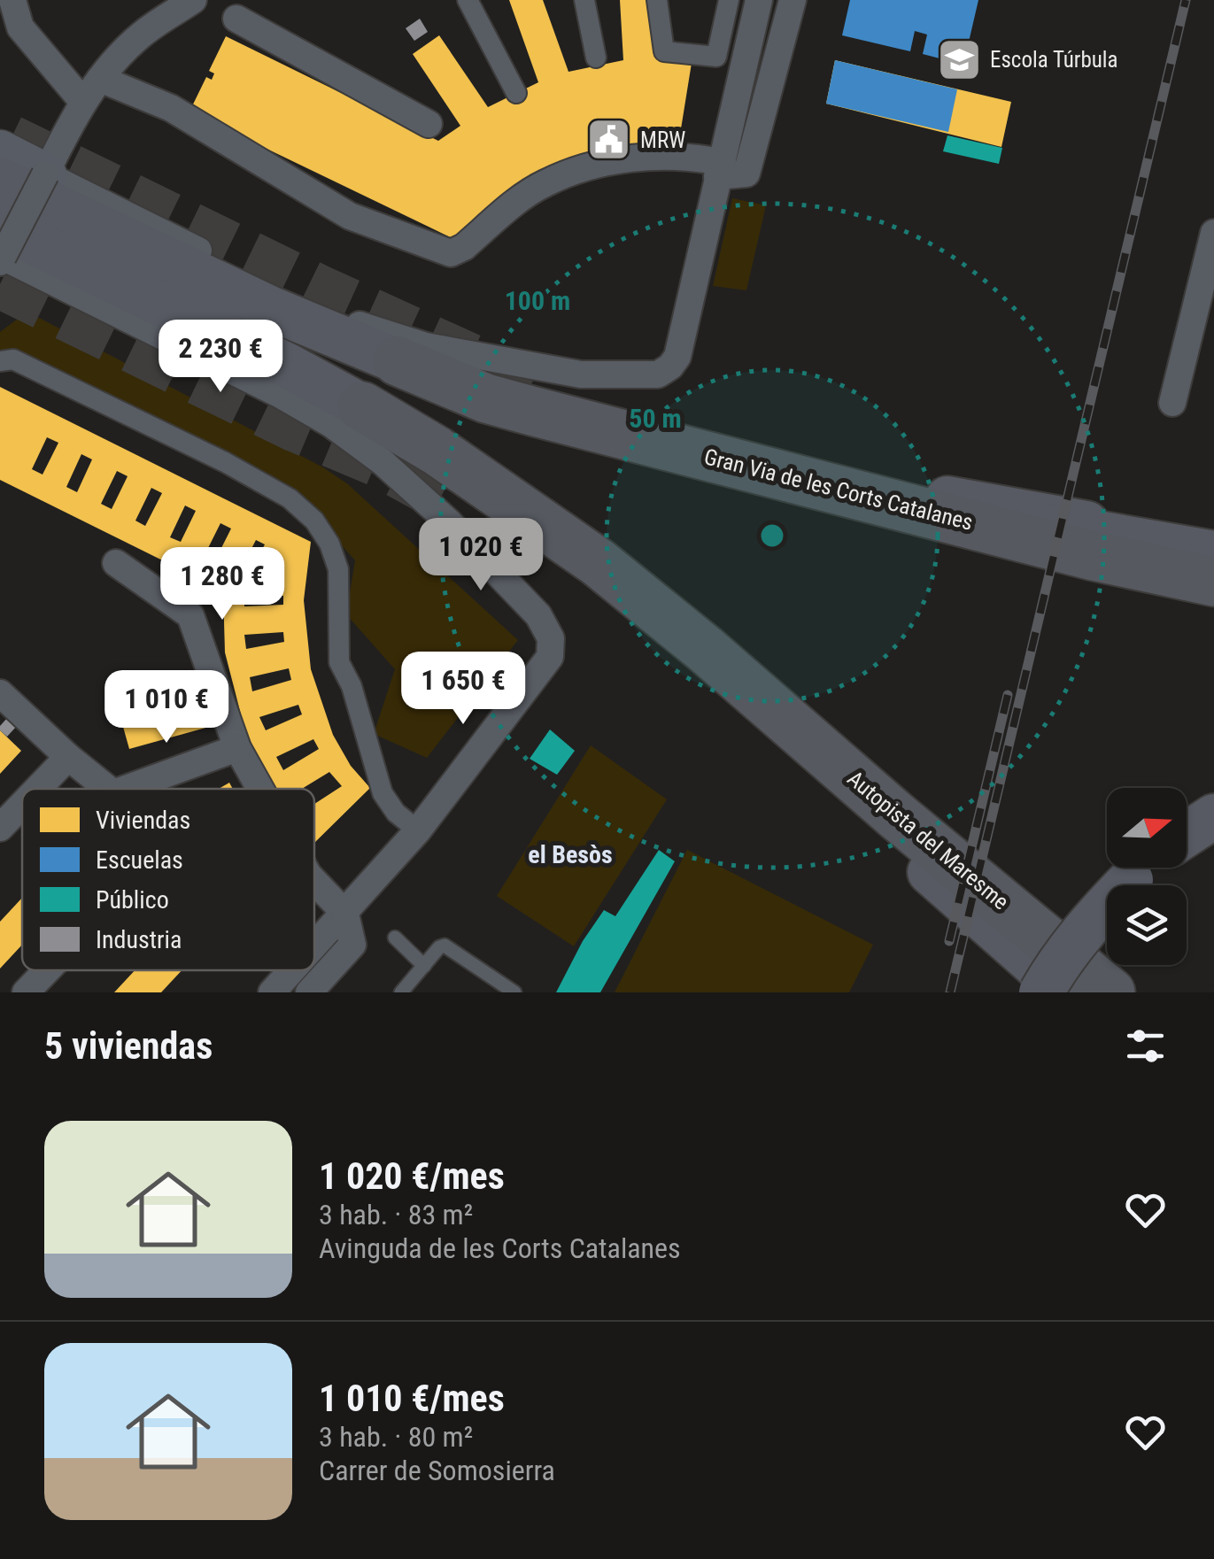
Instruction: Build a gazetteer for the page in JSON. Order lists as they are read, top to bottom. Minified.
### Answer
{"streets":{"highway":["Gran Via de les Corts Catalanes","Autopista del Maresme"]},"districts":["el Besòs"],"places":{"school or university":["Escola Túrbula"],"public building":["MRW"]},"legend":["Viviendas","Escuelas","Público","Industria"],"north":"right","page":{"price":["2 230 €","1 020 €","1 280 €","1 650 €","1 010 €"],"heading":"5 viviendas","list":[{"name":"1 020 €/mes","note":"3 hab. · 83 m² · Avinguda de les Corts Catalanes"},{"name":"1 010 €/mes","note":"3 hab. · 80 m² · Carrer de Somosierra"}]},"rings":["100 m","50 m"]}
